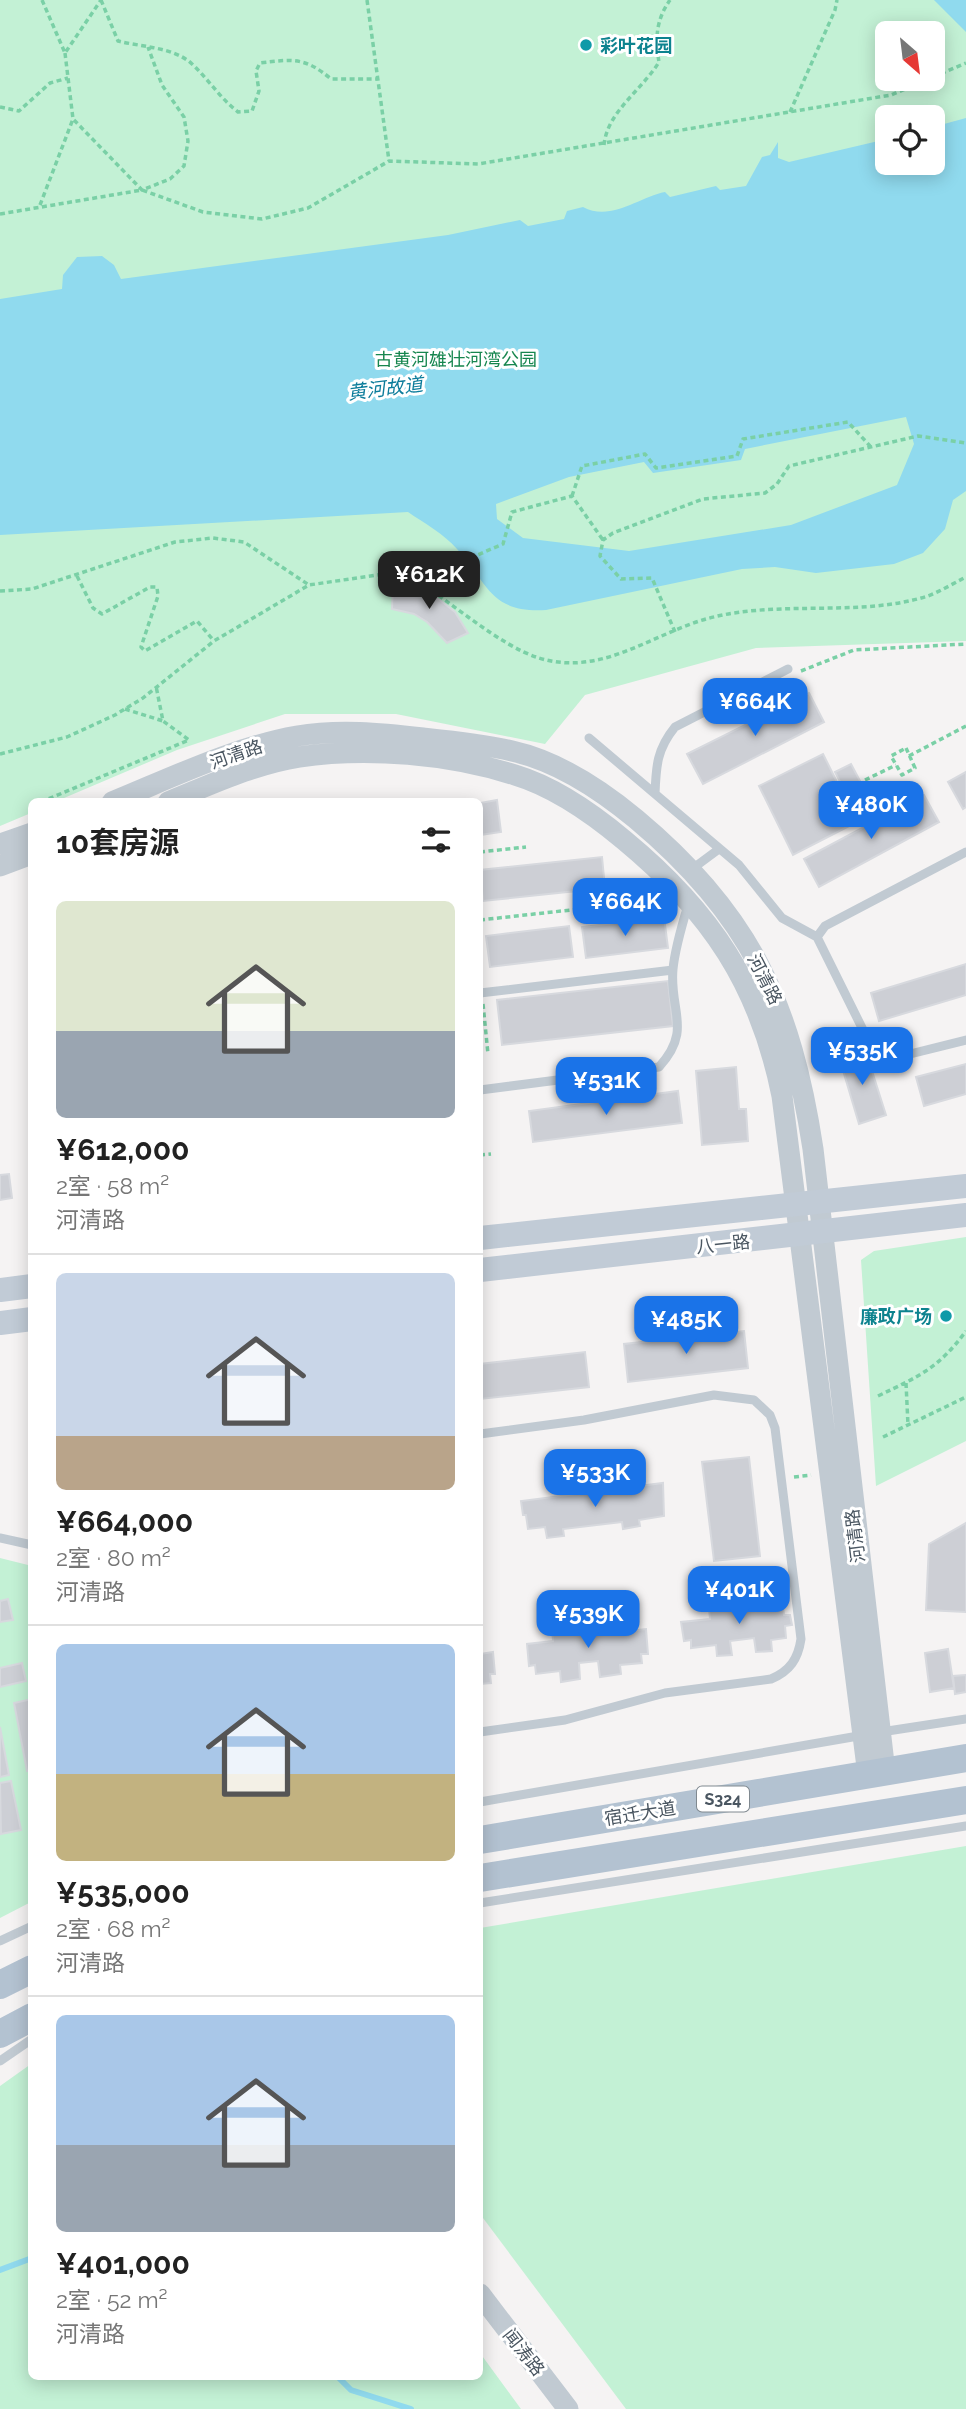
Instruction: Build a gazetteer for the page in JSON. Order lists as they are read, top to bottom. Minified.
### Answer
{"streets":{"main road":["八一路","S324","宿迁大道"],"street":["河清路","闻涛路"]},"crossings":[["河清路","八一路"],["河清路","宿迁大道"]],"water":["黄河故道"],"parks":["古黄河雄壮河湾公园"],"places":["彩叶花园","廉政广场"],"north":"bottom right","page":{"price":["¥612K","¥664K","¥480K","¥664K","¥535K","¥531K","¥485K","¥533K","¥401K","¥539K"],"heading":"10套房源","list":[{"name":"¥612,000","note":"2室 · 58 m² · 河清路"},{"name":"¥664,000","note":"2室 · 80 m² · 河清路"},{"name":"¥535,000","note":"2室 · 68 m² · 河清路"},{"name":"¥401,000","note":"2室 · 52 m² · 河清路"}]}}
